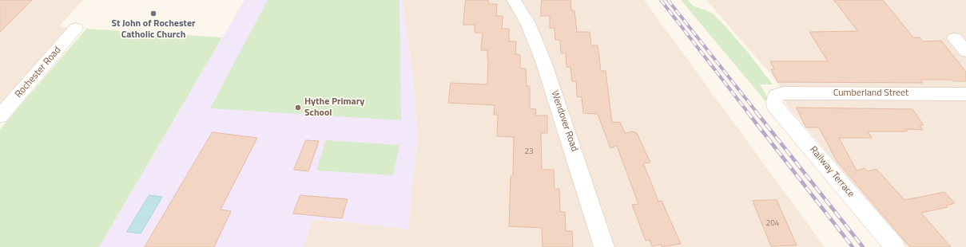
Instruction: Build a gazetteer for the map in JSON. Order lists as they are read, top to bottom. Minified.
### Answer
{"streets":{"street":["Rochester Road","Cumberland Street","Wendover Road","Railway Terrace"]},"crossings":[["Cumberland Street","Railway Terrace"]],"places":["St John of Rochester Catholic Church","Hythe Primary School"],"house_numbers":["23","204"]}
